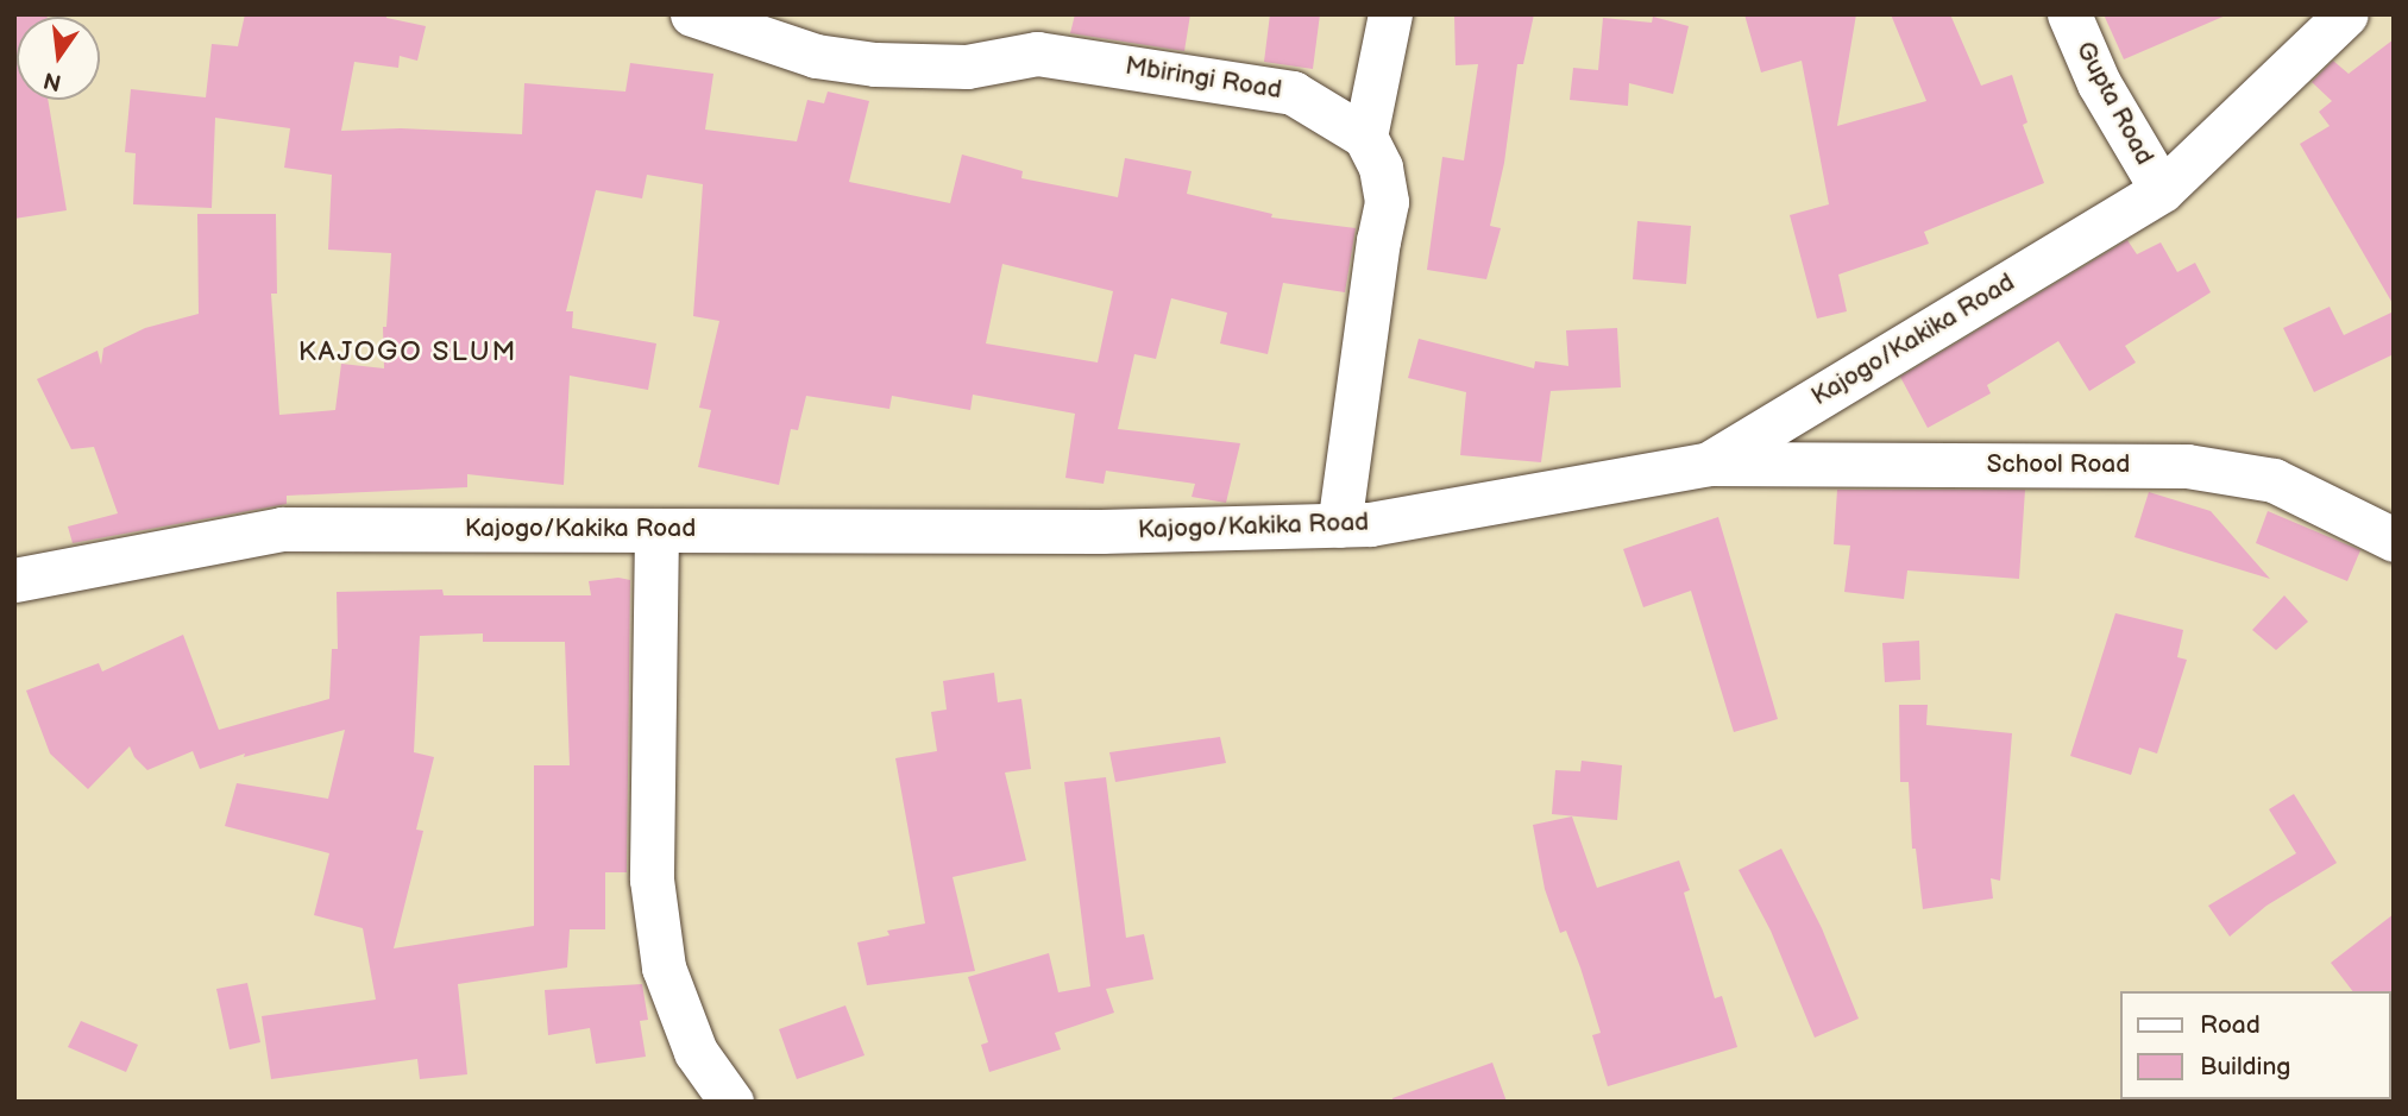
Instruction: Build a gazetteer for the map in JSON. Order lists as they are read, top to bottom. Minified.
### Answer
{"streets":{"street":["Mbiringi Road","Gupta Road","Kajogo/Kakika Road","School Road"]},"crossings":[["Gupta Road","Kajogo/Kakika Road"],["Kajogo/Kakika Road","School Road"]],"districts":["KAJOGO SLUM"],"legend":["Road","Building"],"north":"bottom"}
